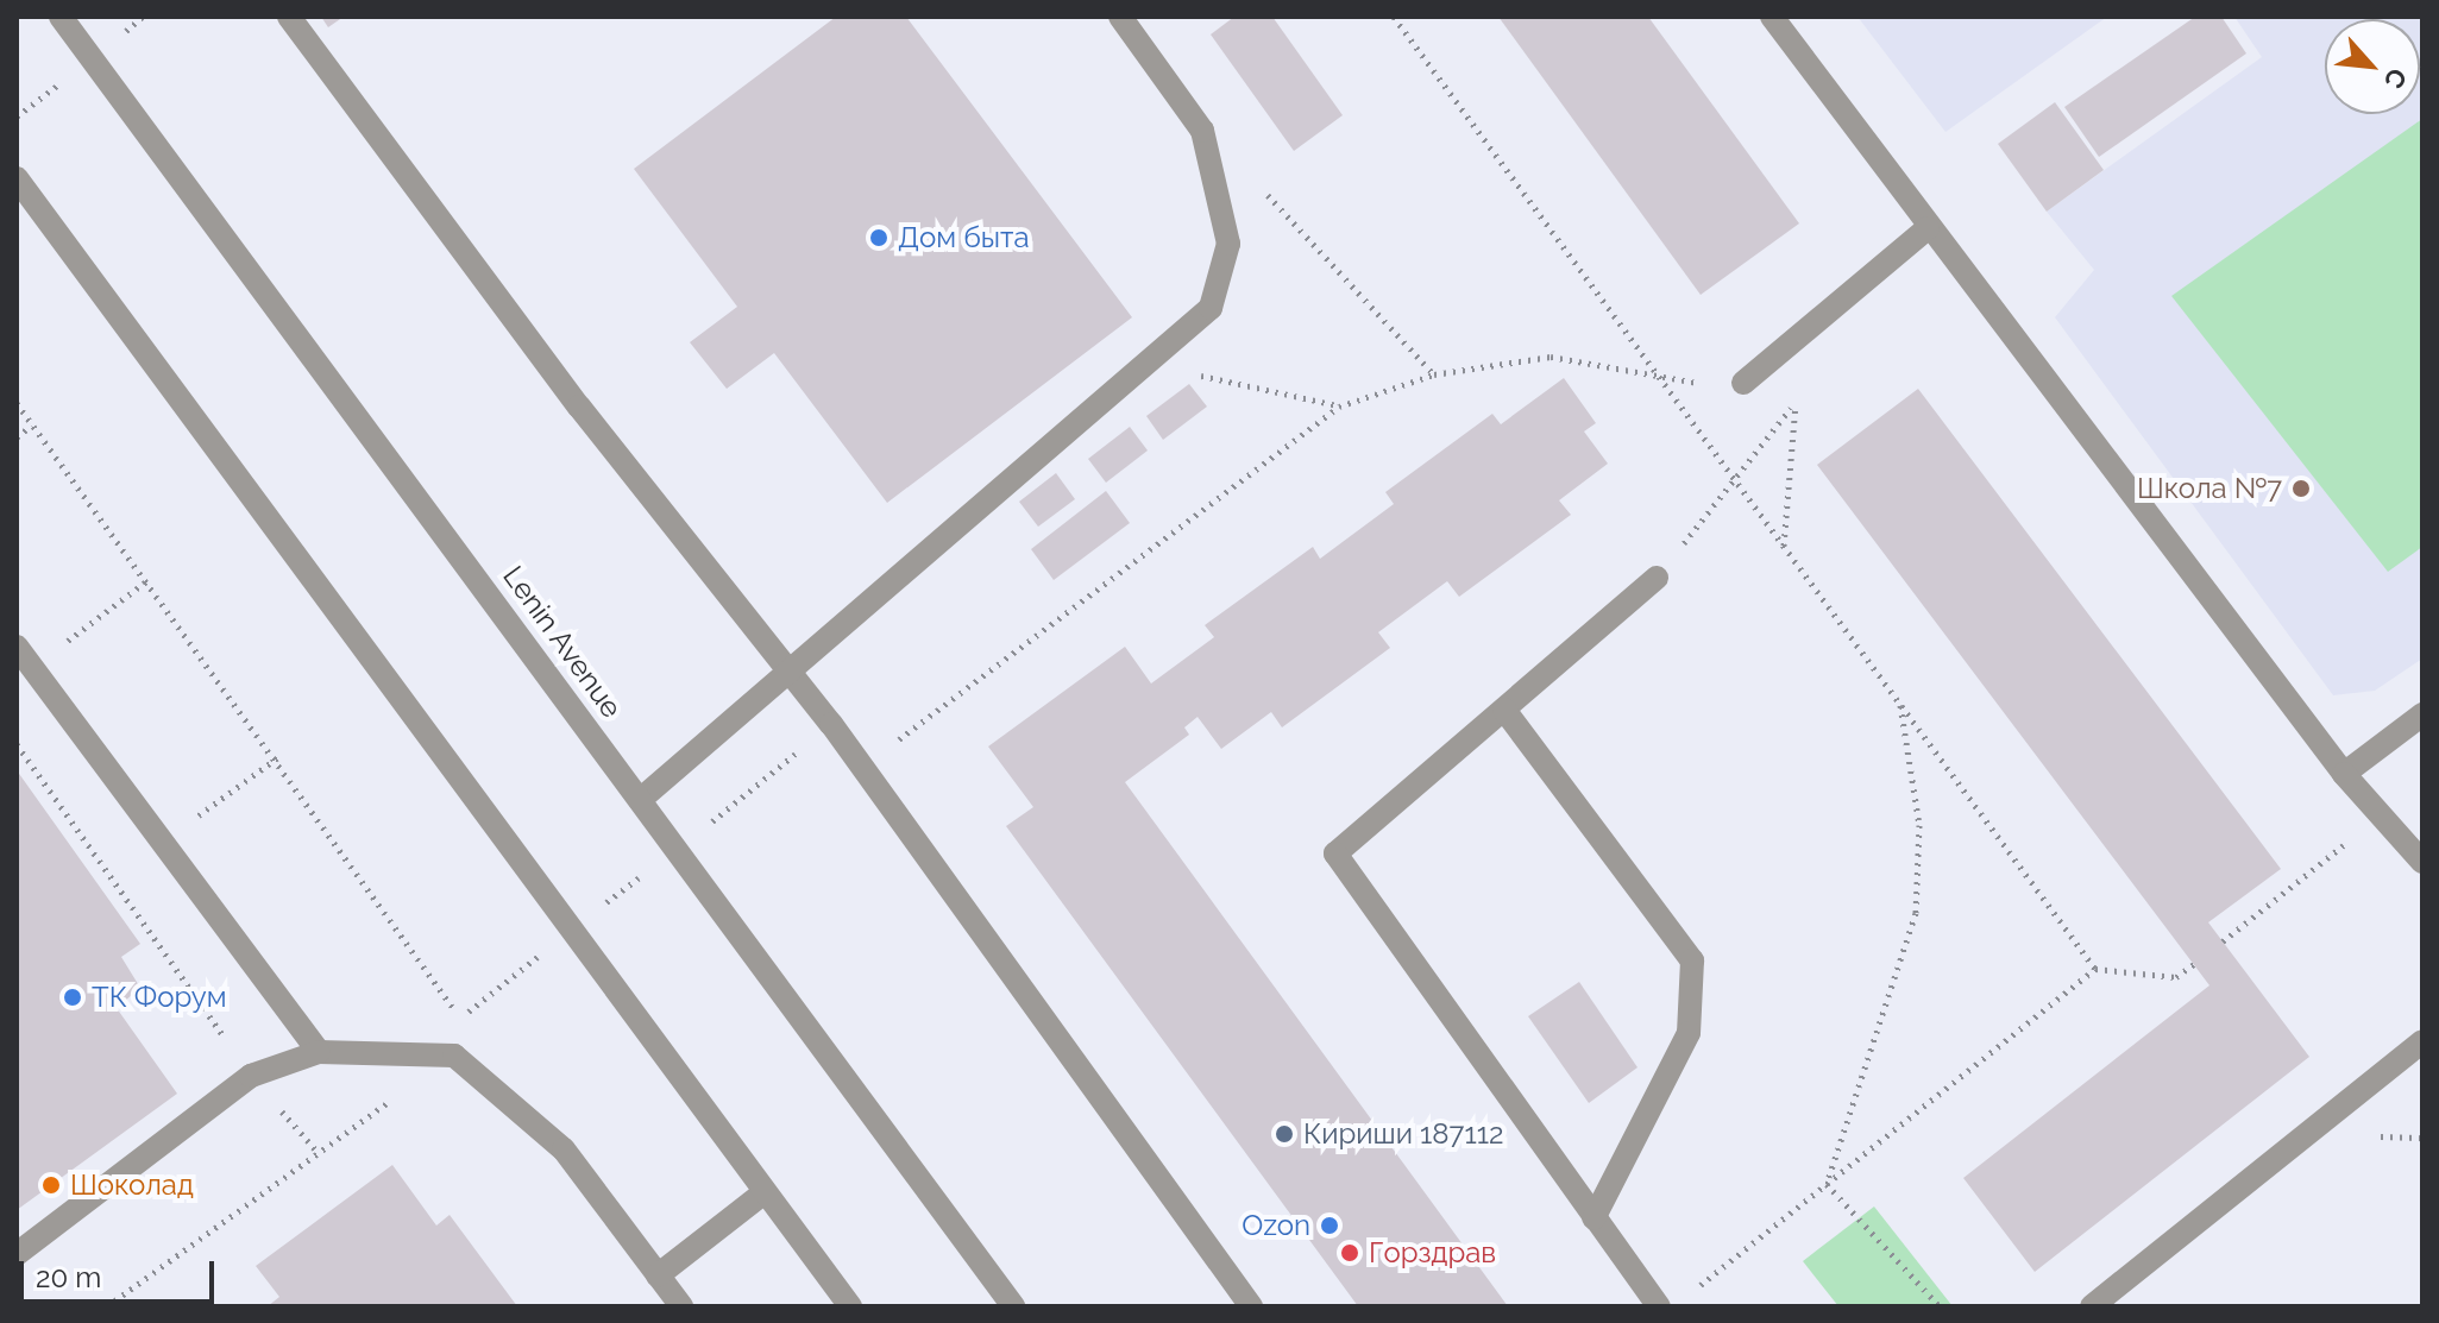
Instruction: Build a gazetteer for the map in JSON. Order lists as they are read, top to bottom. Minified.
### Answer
{"streets":{"street":["Lenin Avenue"]},"places":["Дом быта","Школа №7","ТК Форум","Кириши 187112","Шоколад","Ozon","Горздрав"],"scale_bar":"20 m","north":"bottom right"}
